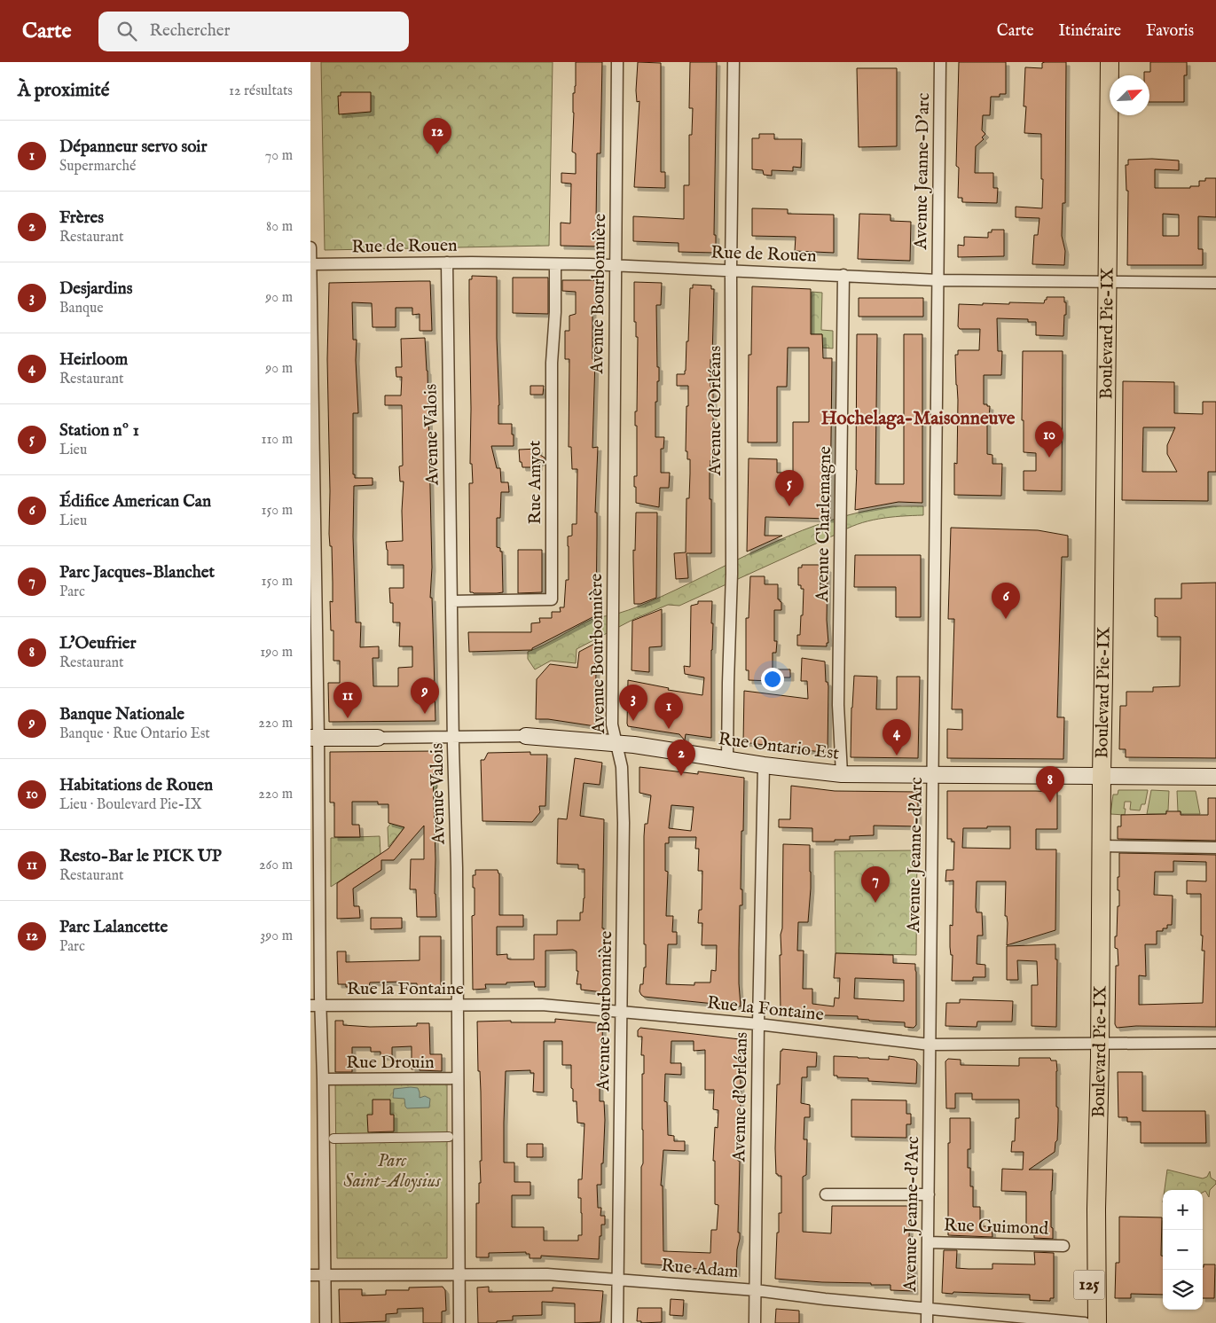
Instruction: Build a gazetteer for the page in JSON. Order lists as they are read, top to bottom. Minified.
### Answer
{"streets":{"main road":["Boulevard Pie-IX","Rue Ontario Est","125"],"street":["Avenue Jeanne-D'arc","Rue de Rouen","Avenue Bourbonnière","Avenue d'Orléans","Avenue Valois","Rue Amyot","Avenue Charlemagne","Avenue Jeanne-d'Arc","Rue la Fontaine","Rue Drouin","Rue Guimond","Rue Adam"]},"crossings":[["Avenue Jeanne-D'arc","Rue de Rouen"],["Avenue Jeanne-D'arc","Avenue Jeanne-d'Arc"],["Rue de Rouen","Avenue Bourbonnière"],["Rue de Rouen","Boulevard Pie-IX"],["Rue de Rouen","Avenue d'Orléans"],["Rue de Rouen","Avenue Valois"],["Rue de Rouen","Rue Amyot"],["Rue de Rouen","Avenue Charlemagne"],["Rue de Rouen","Avenue Jeanne-d'Arc"],["Avenue Bourbonnière","Rue Ontario Est"],["Avenue Bourbonnière","Rue la Fontaine"],["Avenue Bourbonnière","Rue Adam"],["Boulevard Pie-IX","Rue Ontario Est"],["Boulevard Pie-IX","Rue la Fontaine"],["Avenue d'Orléans","Rue Ontario Est"],["Avenue d'Orléans","Rue la Fontaine"],["Avenue d'Orléans","Rue Adam"],["Avenue Valois","Rue Amyot"],["Avenue Valois","Rue Ontario Est"],["Avenue Valois","Rue la Fontaine"],["Avenue Valois","Rue Drouin"],["Avenue Valois","Rue Adam"],["Avenue Charlemagne","Rue Ontario Est"],["Rue Ontario Est","Avenue Jeanne-d'Arc"],["Avenue Jeanne-d'Arc","Rue la Fontaine"],["Avenue Jeanne-d'Arc","Rue Guimond"],["Avenue Jeanne-d'Arc","Rue Adam"]],"districts":["Hochelaga-Maisonneuve"],"parks":["Parc Saint-Aloysius"],"north":"top right","page":{"header":"Carte","search":"Rechercher","nav":["Carte","Itinéraire","Favoris"],"heading":["À proximité","12 résultats"],"pins":["12","10","5","6","9","11","3","1","4","2","8","7"],"list":[{"mark":"1","name":"Dépanneur servo soir","note":"Supermarché","value":"70 m"},{"mark":"2","name":"Frères","note":"Restaurant","value":"80 m"},{"mark":"3","name":"Desjardins","note":"Banque","value":"90 m"},{"mark":"4","name":"Heirloom","note":"Restaurant","value":"90 m"},{"mark":"5","name":"Station nº 1","note":"Lieu","value":"110 m"},{"mark":"6","name":"Édifice American Can","note":"Lieu","value":"150 m"},{"mark":"7","name":"Parc Jacques-Blanchet","note":"Parc","value":"150 m"},{"mark":"8","name":"L'Oeufrier","note":"Restaurant","value":"190 m"},{"mark":"9","name":"Banque Nationale","note":"Banque · Rue Ontario Est","value":"220 m"},{"mark":"10","name":"Habitations de Rouen","note":"Lieu · Boulevard Pie-IX","value":"220 m"},{"mark":"11","name":"Resto-Bar le PICK UP","note":"Restaurant","value":"260 m"},{"mark":"12","name":"Parc Lalancette","note":"Parc","value":"390 m"}],"map_buttons":["+","−"]}}
